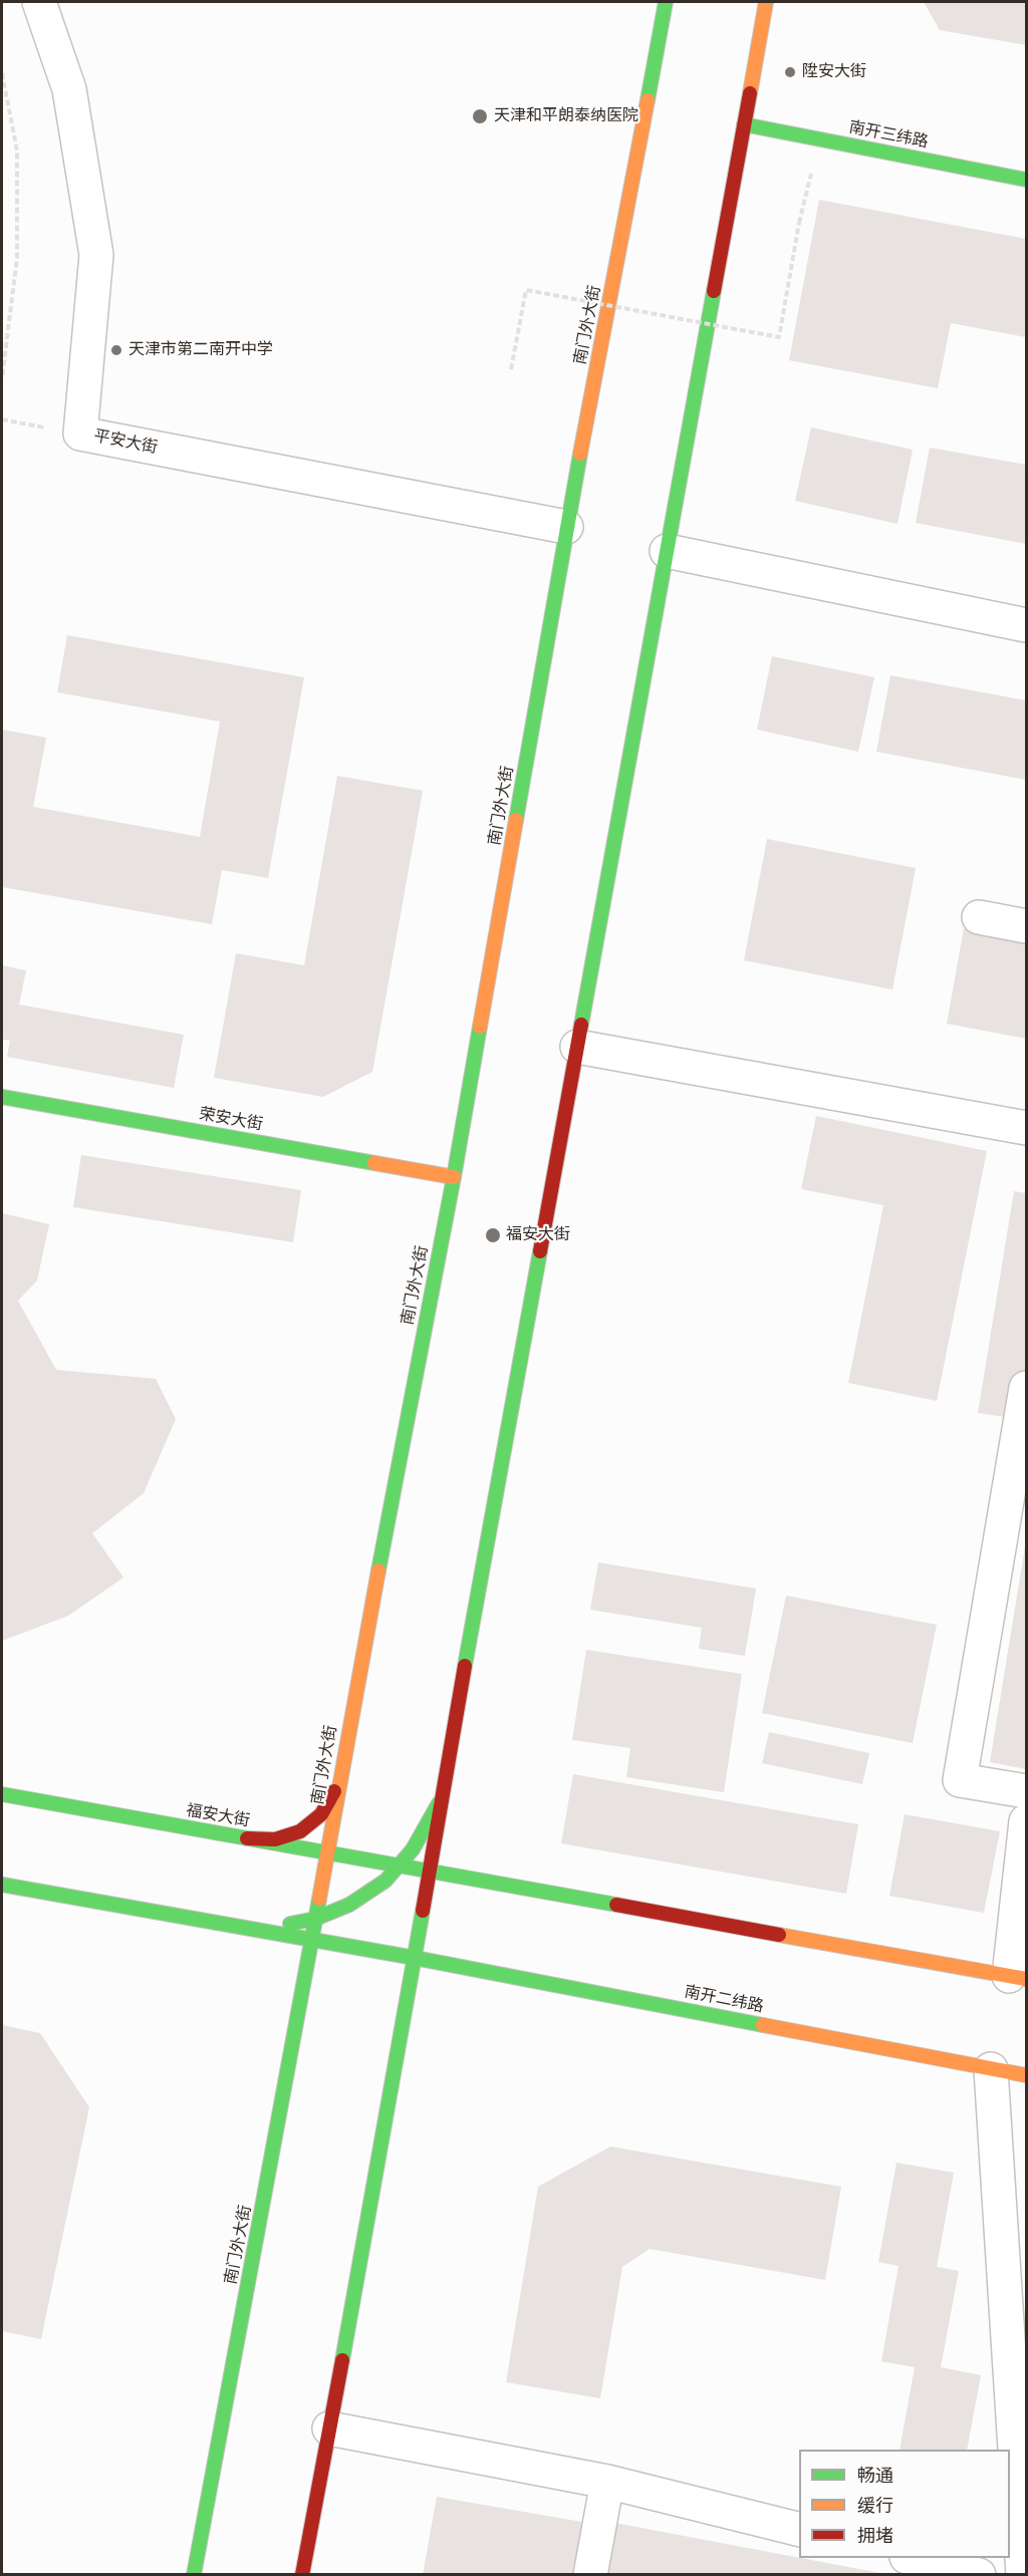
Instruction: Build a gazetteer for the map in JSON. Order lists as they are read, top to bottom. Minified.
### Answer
{"streets":{"main road":["南开三纬路","南门外大街","荣安大街","福安大街","南开二纬路"],"street":["平安大街"]},"crossings":[["南门外大街","平安大街"],["南门外大街","荣安大街"],["南门外大街","福安大街"]],"places":["陞安大街","天津和平朗泰纳医院","天津市第二南开中学","福安大街"],"legend":["畅通","缓行","拥堵"]}
